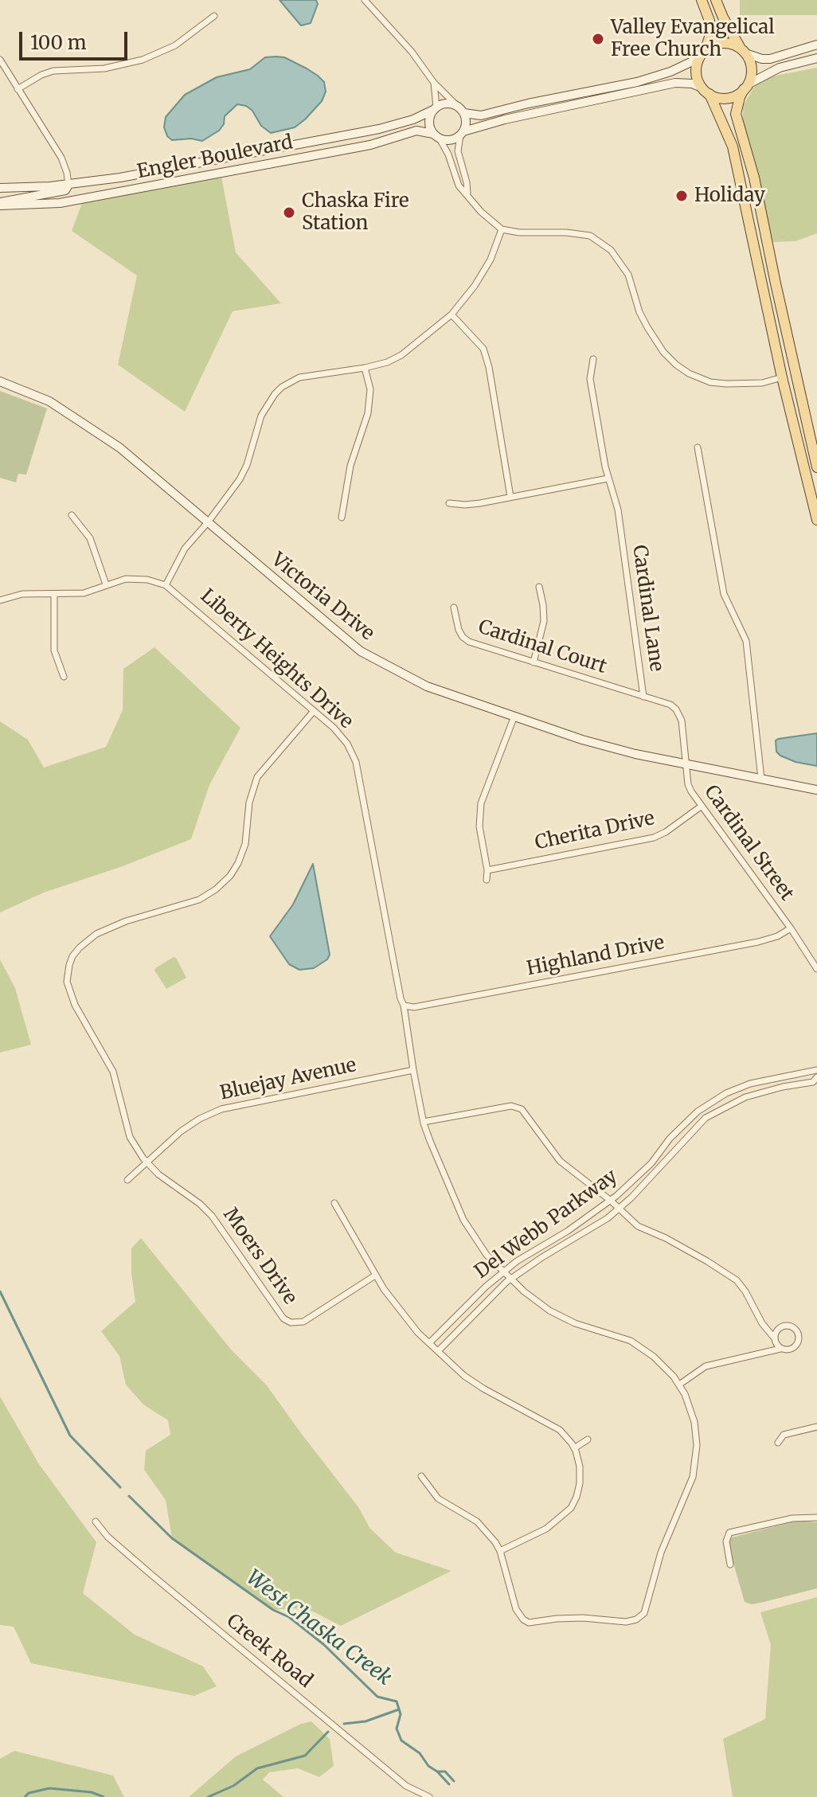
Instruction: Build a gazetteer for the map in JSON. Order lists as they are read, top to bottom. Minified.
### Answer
{"streets":{"main road":["Engler Boulevard","Victoria Drive"],"street":["Cardinal Lane","Cardinal Court","Liberty Heights Drive","Cherita Drive","Cardinal Street","Highland Drive","Bluejay Avenue","Del Webb Parkway","Moers Drive","Creek Road"]},"crossings":[["Victoria Drive","Cardinal Lane"],["Victoria Drive","Cardinal Street"],["Cardinal Lane","Cardinal Court"],["Cardinal Lane","Cardinal Street"],["Liberty Heights Drive","Highland Drive"],["Liberty Heights Drive","Moers Drive"],["Cherita Drive","Cardinal Street"],["Cardinal Street","Highland Drive"],["Bluejay Avenue","Moers Drive"]],"water":["West Chaska Creek"],"places":["Valley Evangelical Free Church","Holiday","Chaska Fire Station"],"scale_bar":"100 m"}
